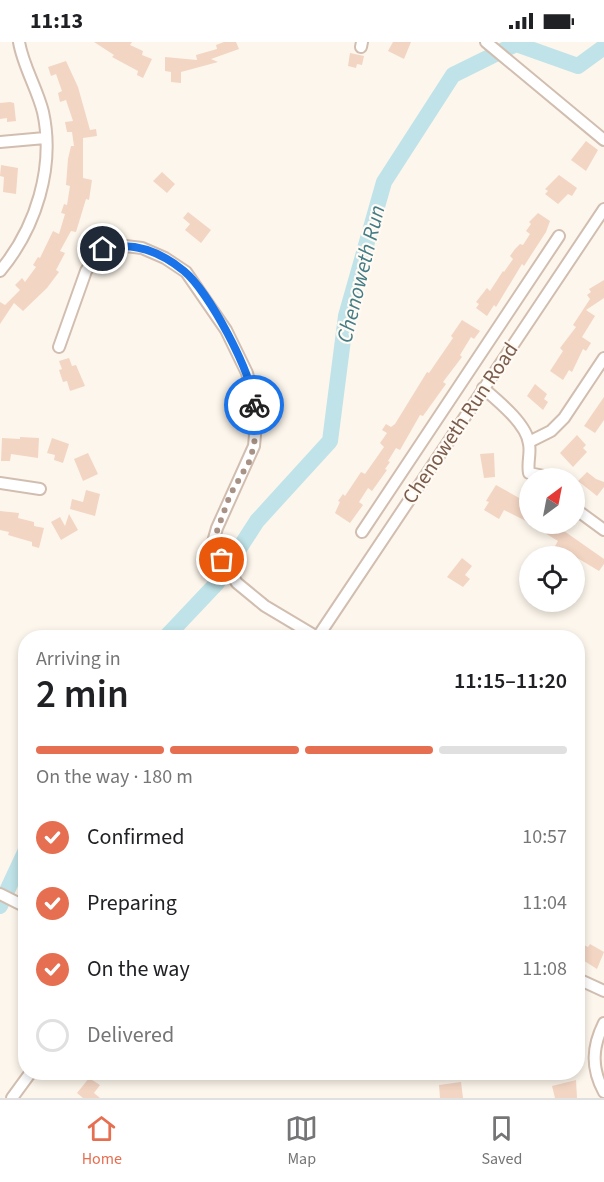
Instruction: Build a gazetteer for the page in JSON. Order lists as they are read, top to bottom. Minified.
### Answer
{"streets":{"street":["Chenoweth Run Road"]},"water":["Chenoweth Run"],"north":"top right","page":{"status":"11:13","heading":["2 min","Arriving in","11:15–11:20"],"bar":"On the way · 180 m","list":[["Confirmed","10:57"],["Preparing","11:04"],["On the way","11:08"],"Delivered"],"tabs":["Home","Map","Saved"]}}
